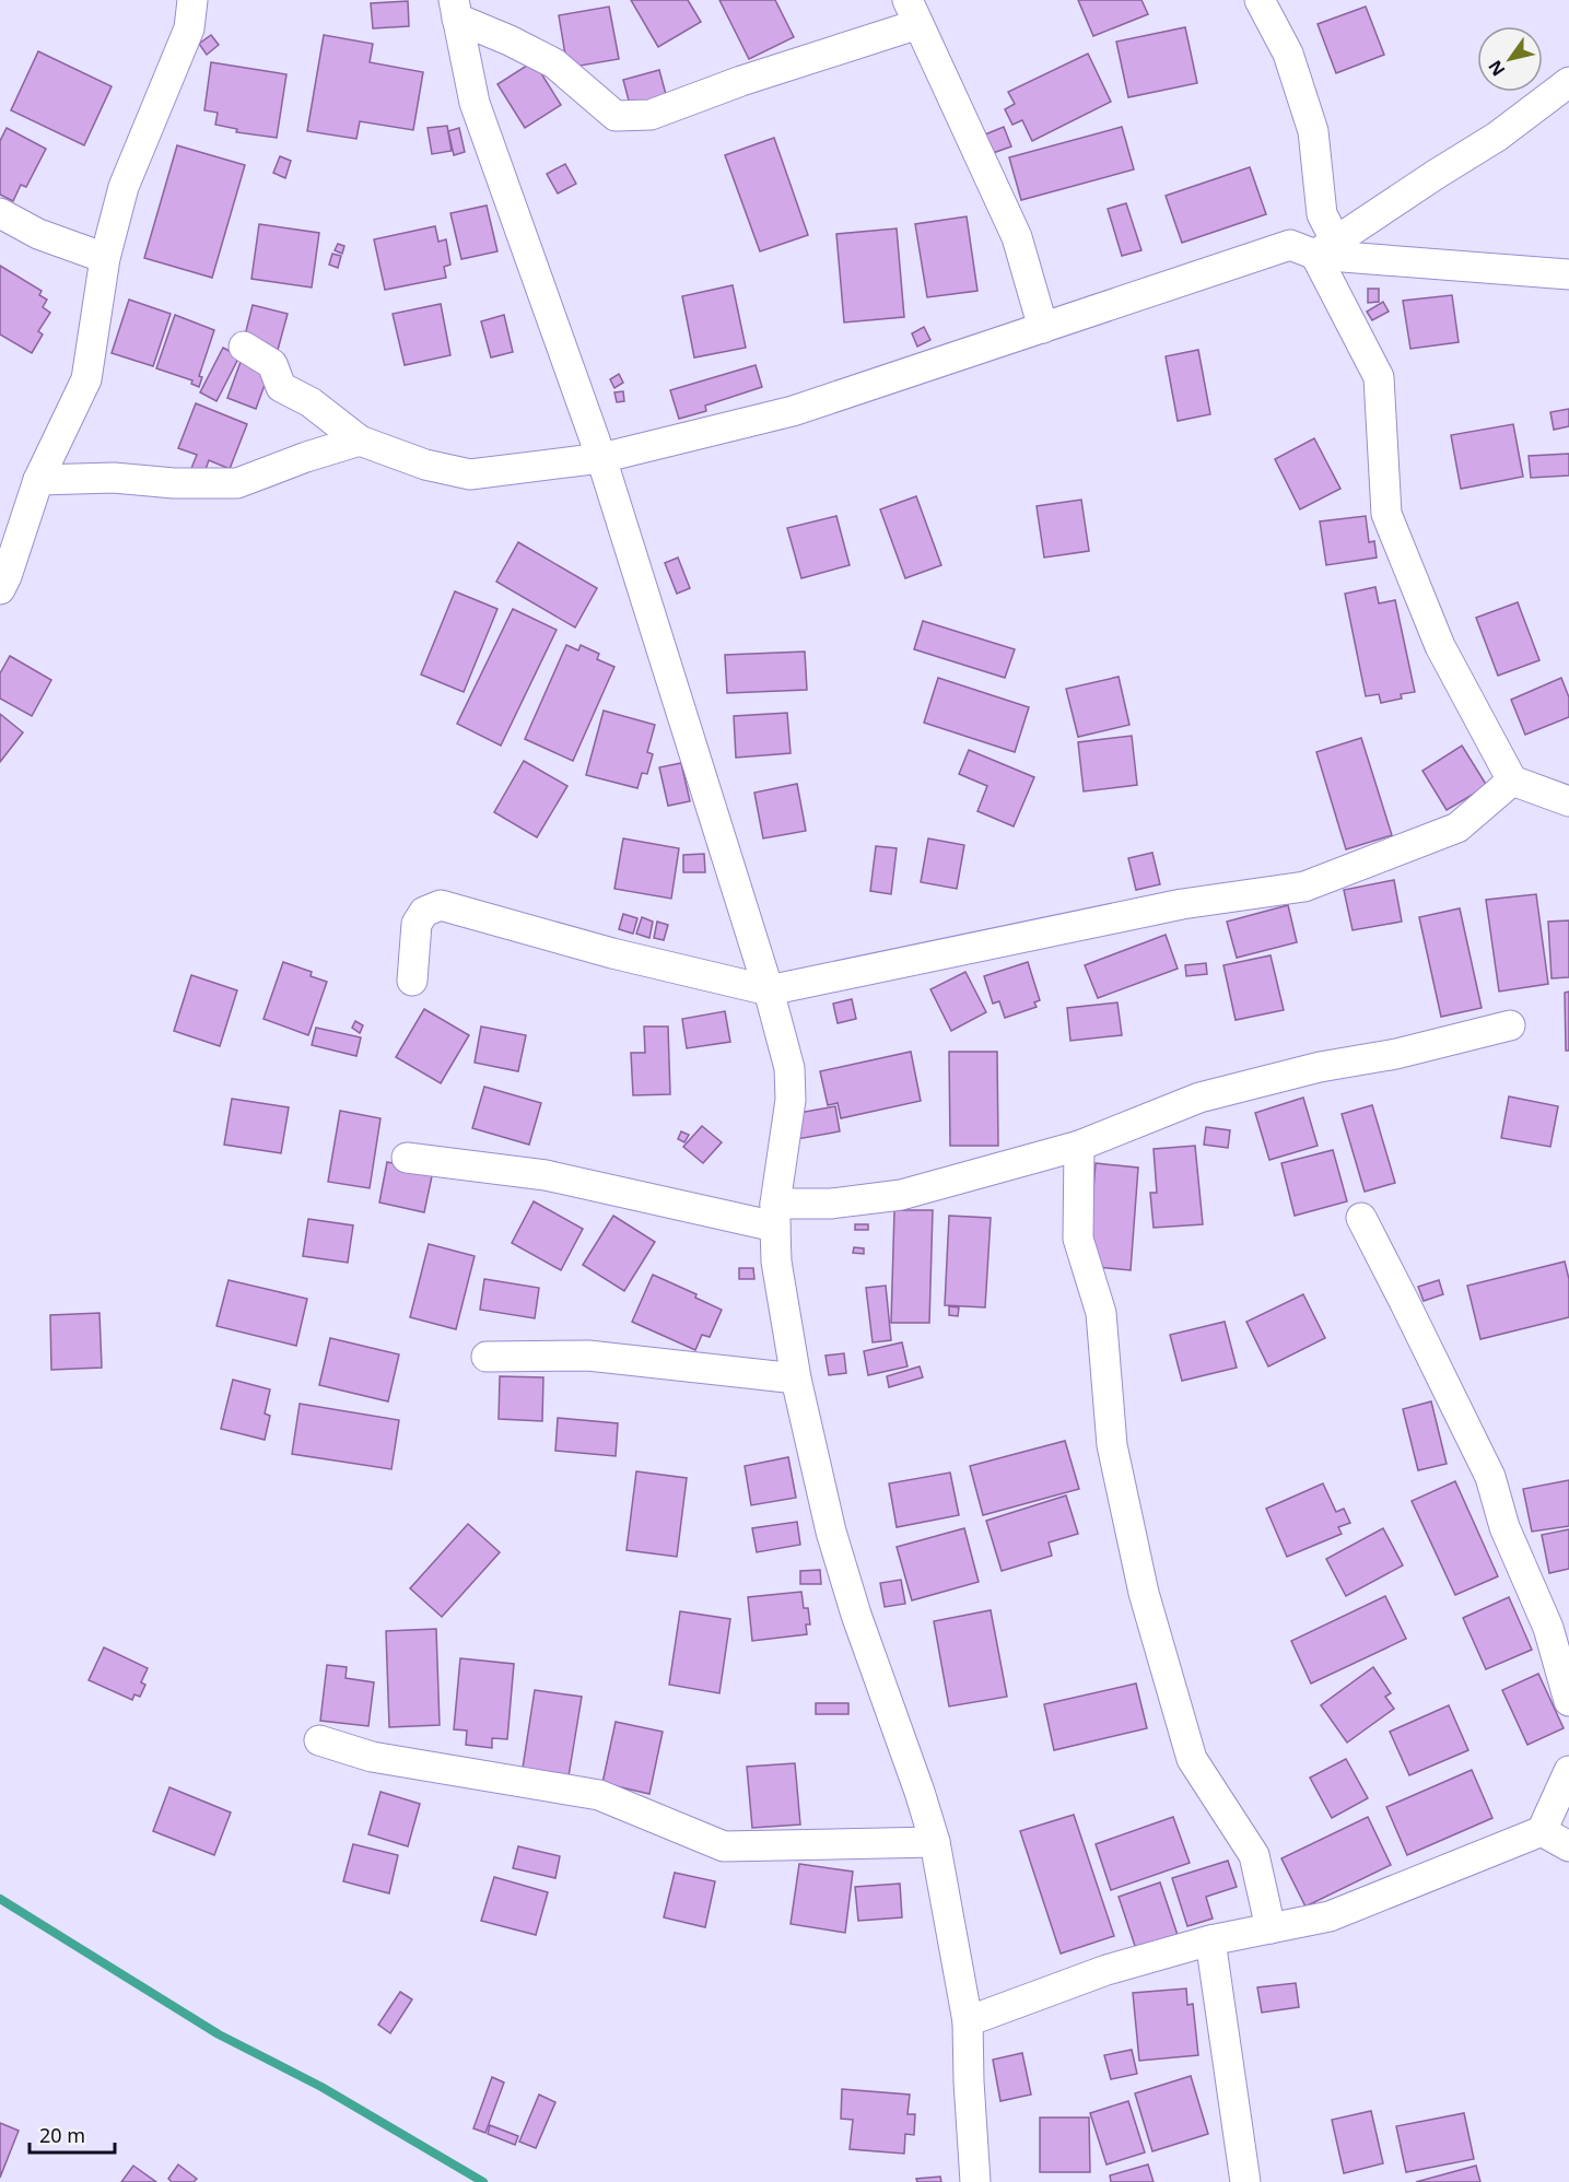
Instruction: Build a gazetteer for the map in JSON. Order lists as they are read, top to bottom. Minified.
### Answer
{"scale_bar":"20 m","north":"bottom left"}
